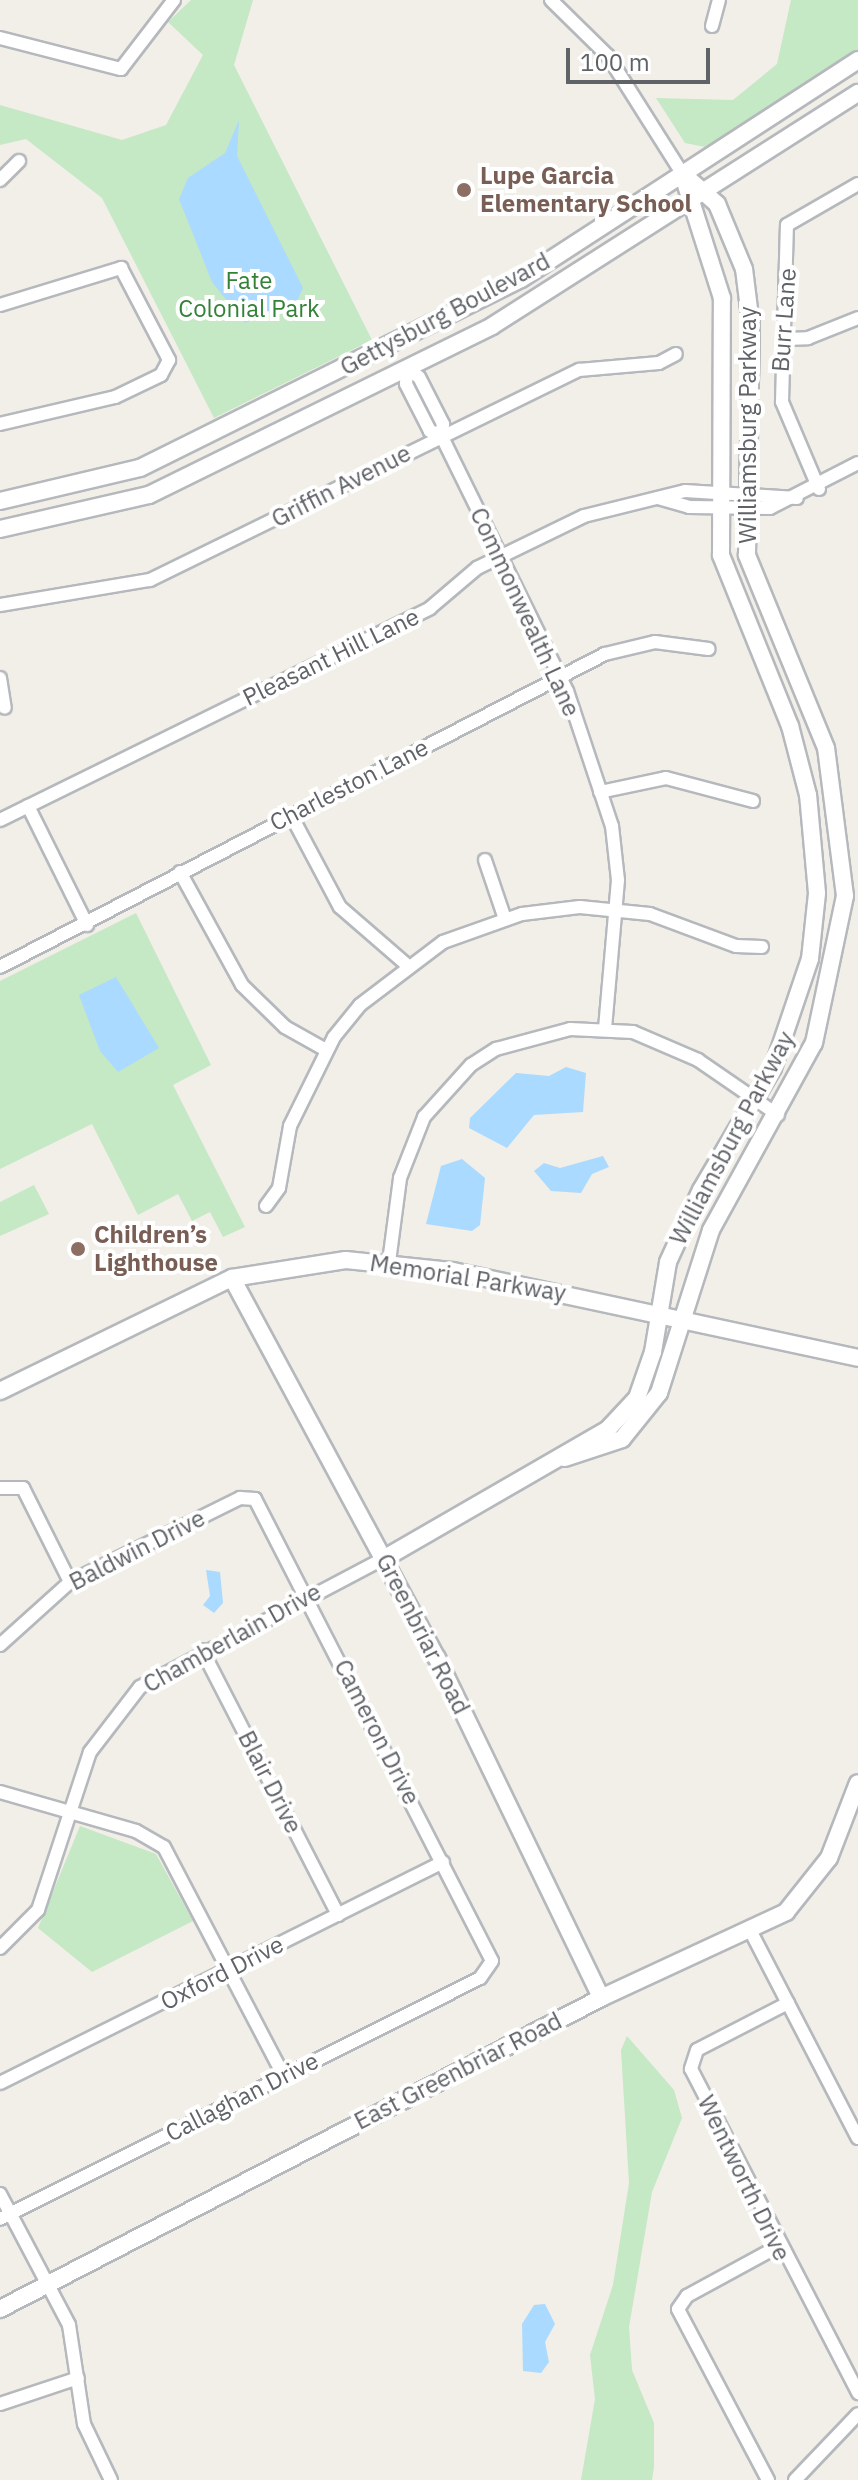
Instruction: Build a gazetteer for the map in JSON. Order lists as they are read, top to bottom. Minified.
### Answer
{"streets":{"street":["Gettysburg Boulevard","Burr Lane","Williamsburg Parkway","Griffin Avenue","Commonwealth Lane","Pleasant Hill Lane","Charleston Lane","Memorial Parkway","Baldwin Drive","Greenbriar Road","Chamberlain Drive","Cameron Drive","Blair Drive","Oxford Drive","East Greenbriar Road","Callaghan Drive","Wentworth Drive"]},"crossings":[["Gettysburg Boulevard","Williamsburg Parkway"],["Gettysburg Boulevard","Commonwealth Lane"],["Burr Lane","Pleasant Hill Lane"],["Williamsburg Parkway","Pleasant Hill Lane"],["Williamsburg Parkway","Memorial Parkway"],["Williamsburg Parkway","Chamberlain Drive"],["Griffin Avenue","Commonwealth Lane"],["Commonwealth Lane","Pleasant Hill Lane"],["Commonwealth Lane","Charleston Lane"],["Memorial Parkway","Greenbriar Road"],["Memorial Parkway","Chamberlain Drive"],["Baldwin Drive","Cameron Drive"],["Greenbriar Road","Chamberlain Drive"],["Greenbriar Road","East Greenbriar Road"],["Chamberlain Drive","Cameron Drive"],["Chamberlain Drive","Blair Drive"],["Cameron Drive","Oxford Drive"],["Cameron Drive","Callaghan Drive"],["Blair Drive","Oxford Drive"]],"parks":["Fate Colonial Park"],"places":["Lupe Garcia Elementary School","Children’s Lighthouse"],"scale_bar":"100 m"}
